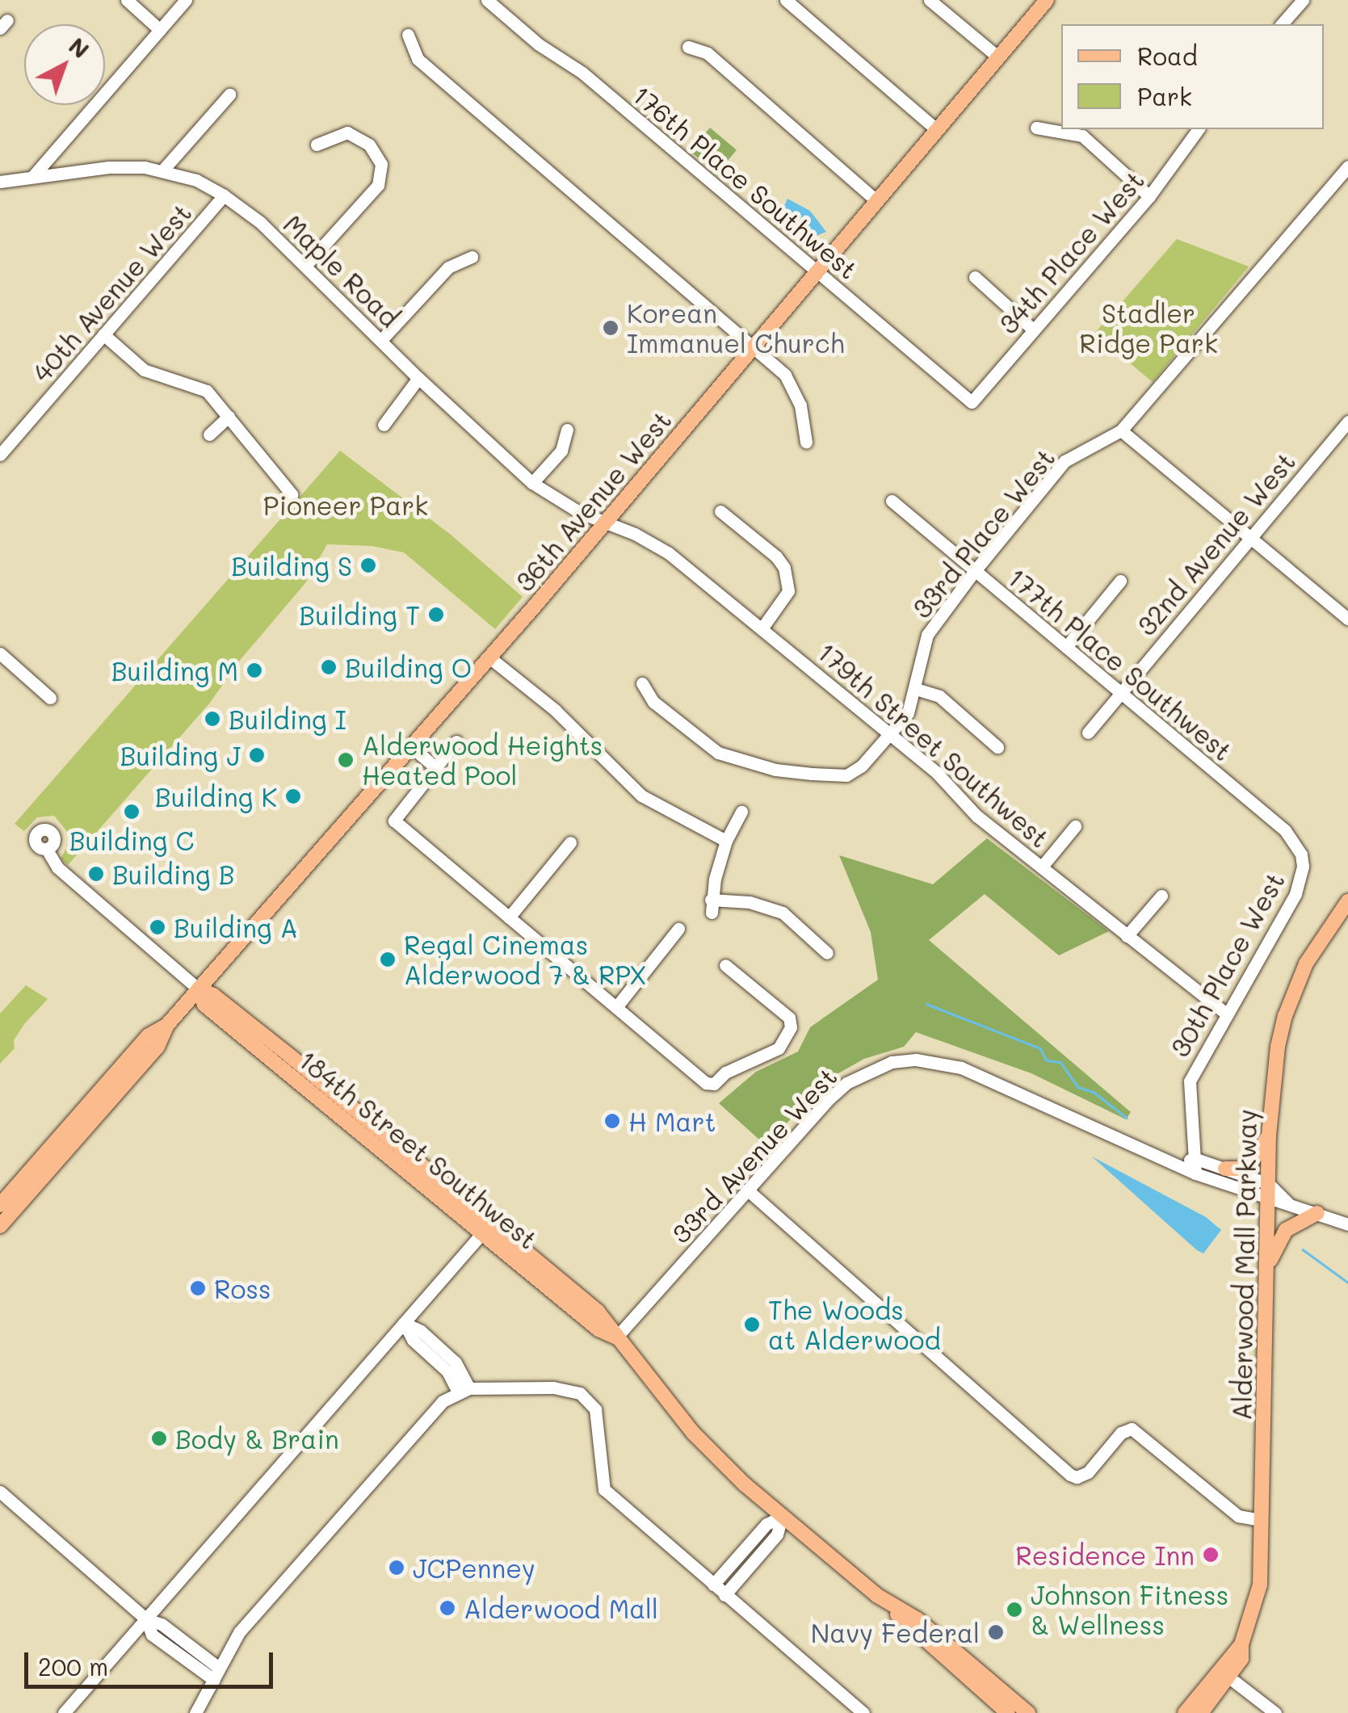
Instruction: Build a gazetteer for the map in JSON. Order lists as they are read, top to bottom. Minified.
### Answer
{"streets":{"main road":["36th Avenue West","184th Street Southwest","Alderwood Mall Parkway"],"street":["176th Place Southwest","34th Place West","Maple Road","40th Avenue West","33rd Place West","32nd Avenue West","177th Place Southwest","179th Street Southwest","30th Place West","33rd Avenue West"]},"crossings":[["176th Place Southwest","34th Place West"],["176th Place Southwest","36th Avenue West"],["Maple Road","40th Avenue West"],["Maple Road","36th Avenue West"],["Maple Road","179th Street Southwest"],["36th Avenue West","179th Street Southwest"],["36th Avenue West","184th Street Southwest"],["33rd Place West","177th Place Southwest"],["33rd Place West","179th Street Southwest"],["32nd Avenue West","177th Place Southwest"],["177th Place Southwest","30th Place West"],["179th Street Southwest","30th Place West"],["30th Place West","33rd Avenue West"],["184th Street Southwest","33rd Avenue West"],["33rd Avenue West","Alderwood Mall Parkway"]],"parks":["Stadler Ridge Park","Pioneer Park"],"places":["Korean Immanuel Church","Building S","Building T","Building O","Building M","Building I","Building J","Alderwood Heights Heated Pool","Building K","Building C","Building B","Building A","Regal Cinemas Alderwood 7 & RPX","H Mart","Ross","The Woods at Alderwood","Body & Brain","Residence Inn","JCPenney","Alderwood Mall","Johnson Fitness & Wellness","Navy Federal"],"legend":["Road","Park"],"scale_bar":"200 m","north":"top right"}
